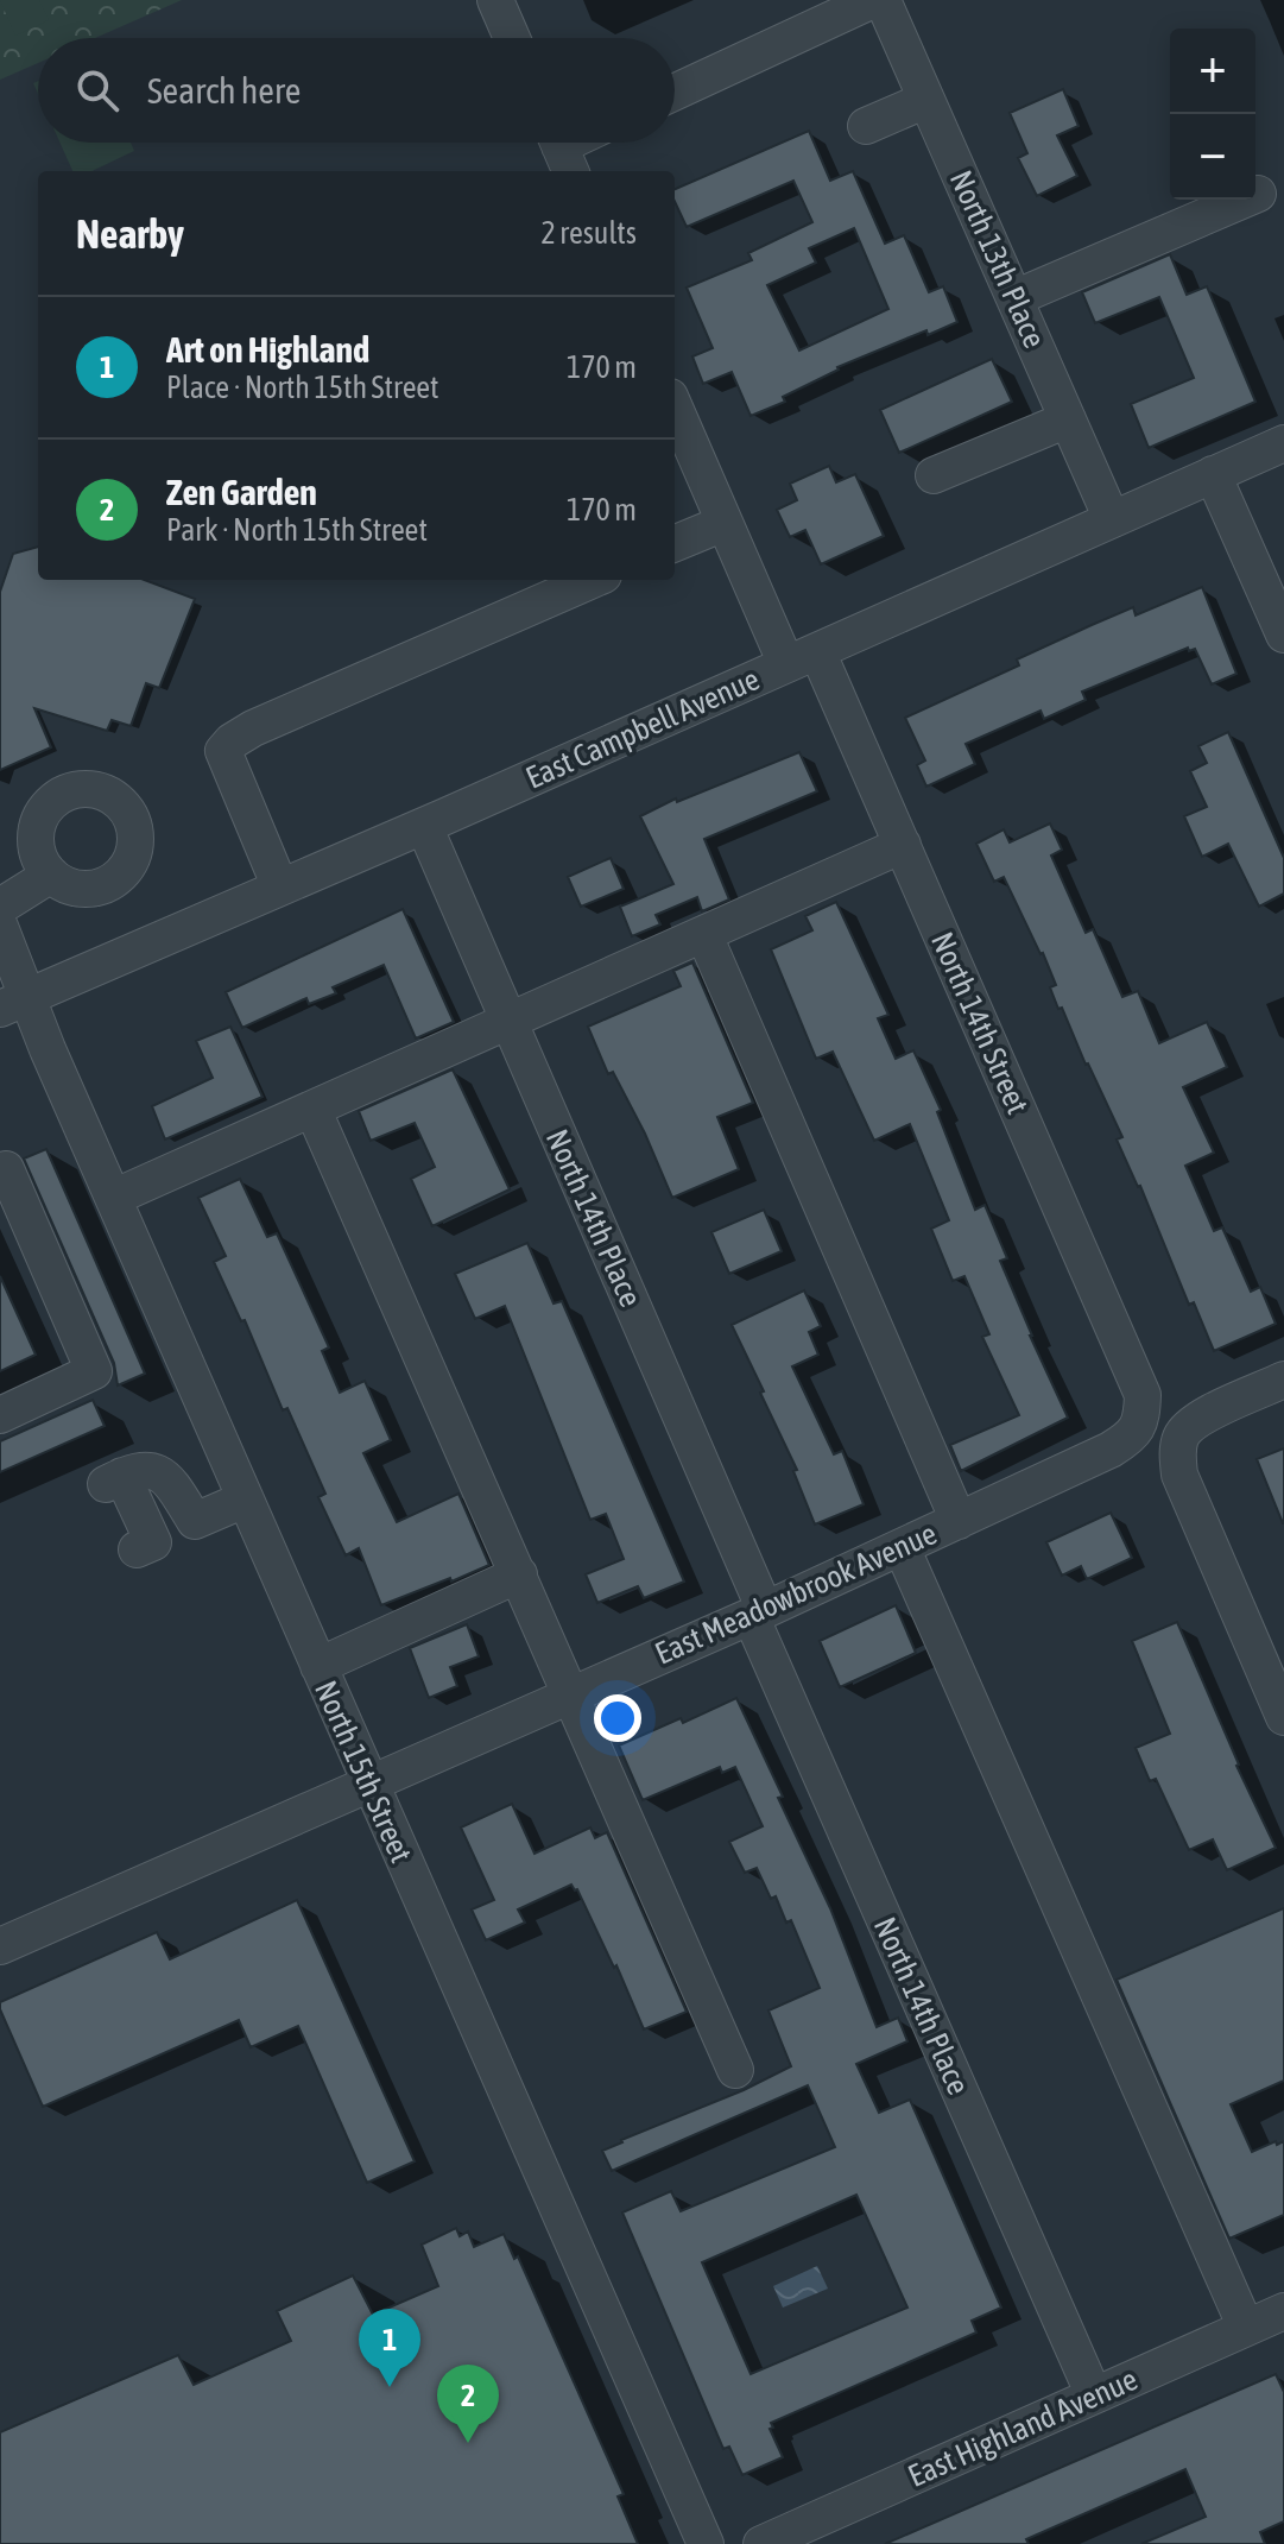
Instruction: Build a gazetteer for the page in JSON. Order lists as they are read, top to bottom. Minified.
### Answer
{"streets":{"street":["North 13th Place","East Campbell Avenue","North 14th Street","North 14th Place","East Meadowbrook Avenue","North 15th Street","East Highland Avenue"]},"crossings":[["North 13th Place","East Campbell Avenue"],["East Campbell Avenue","North 14th Street"],["East Campbell Avenue","North 14th Place"],["East Campbell Avenue","North 15th Street"],["North 14th Street","East Meadowbrook Avenue"],["North 14th Place","East Meadowbrook Avenue"],["North 14th Place","East Highland Avenue"],["East Meadowbrook Avenue","North 15th Street"]],"page":{"map_buttons":["+","−"],"search":"Search here","heading":["Nearby","2 results"],"list":[{"mark":"1","name":"Art on Highland","note":"Place · North 15th Street","value":"170 m"},{"mark":"2","name":"Zen Garden","note":"Park · North 15th Street","value":"170 m"}],"pins":["1","2"]}}
